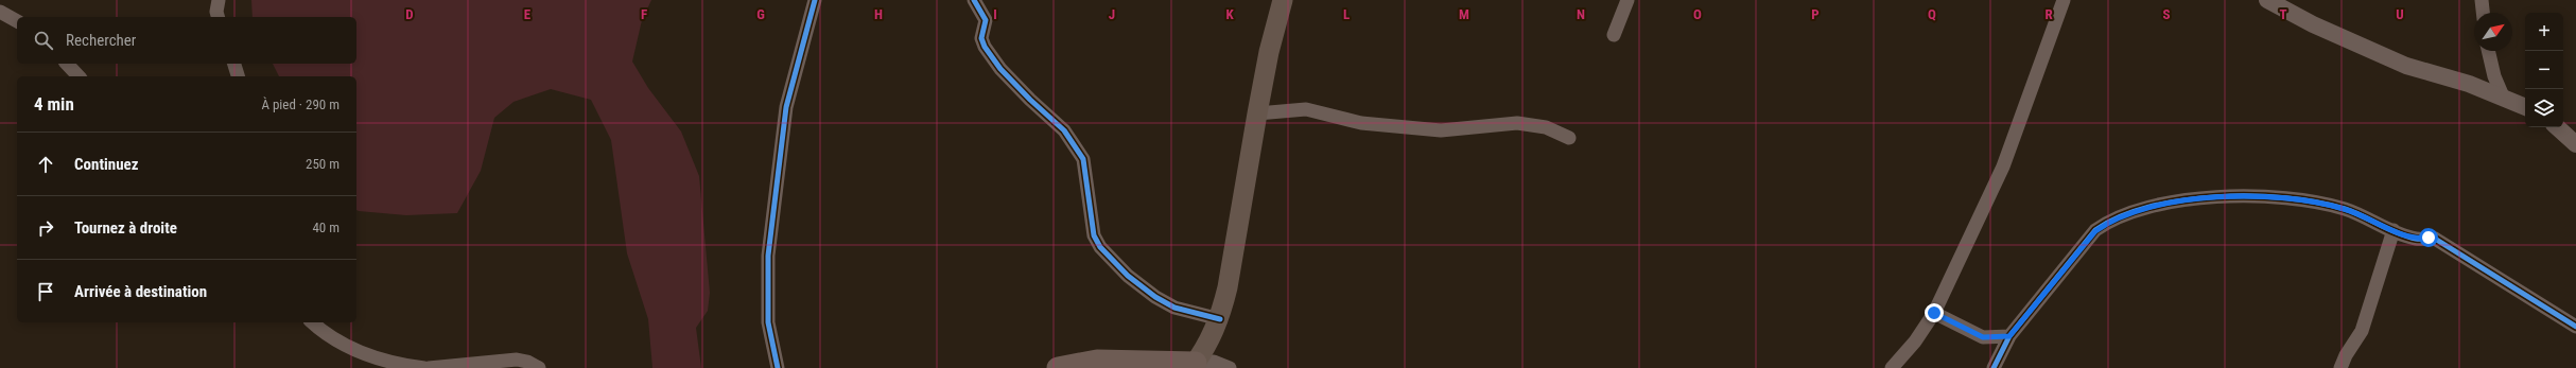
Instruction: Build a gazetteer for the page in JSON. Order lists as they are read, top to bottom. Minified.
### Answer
{"north":"top right","page":{"map_buttons":["+","−"],"search":"Rechercher","heading":["4 min","À pied · 290 m"],"list":[["Continuez","250 m"],["Tournez à droite","40 m"],"Arrivée à destination"]},"grid":{"columns":["D","E","F","G","H","I","J","K","L","M","N","O","P","Q","R","S","T","U"]}}
